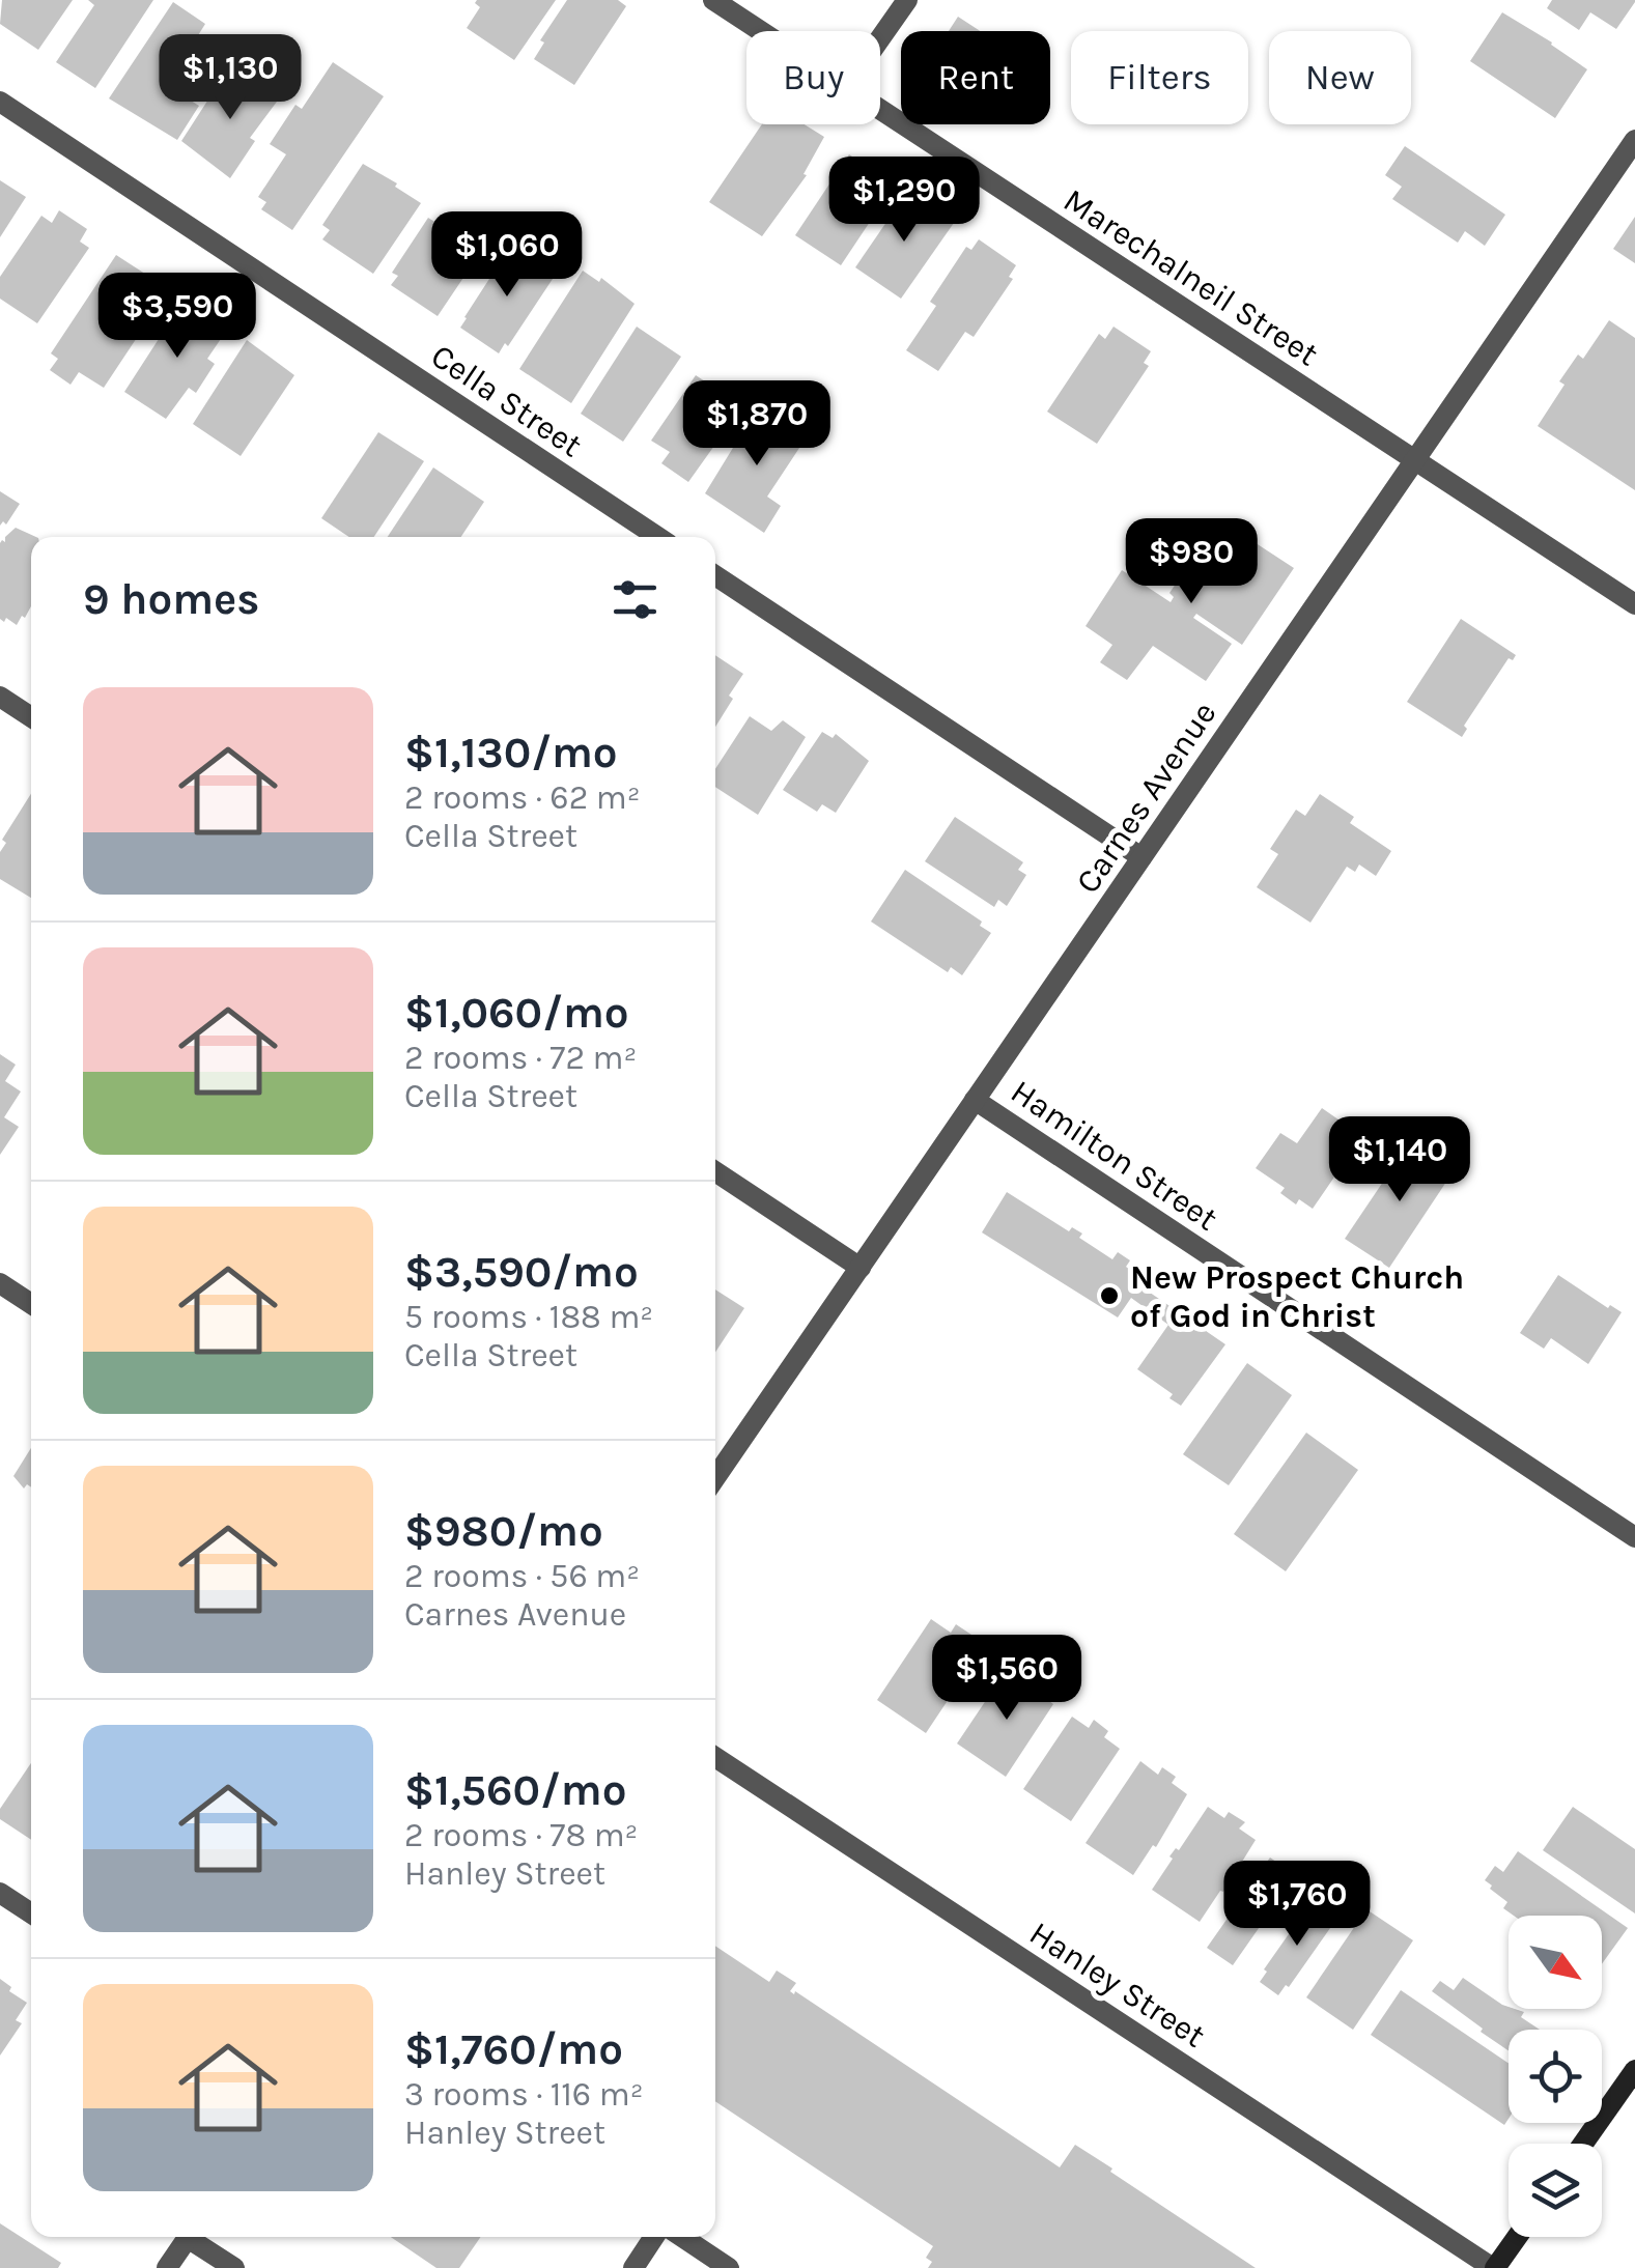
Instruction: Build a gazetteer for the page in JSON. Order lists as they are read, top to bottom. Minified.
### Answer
{"streets":{"street":["Marechalneil Street","Cella Street","Carnes Avenue","Hamilton Street","Hanley Street"]},"crossings":[["Marechalneil Street","Carnes Avenue"],["Carnes Avenue","Hamilton Street"]],"places":["New Prospect Church of God in Christ"],"north":"bottom right","page":{"chip":["Buy","Rent","Filters","New"],"price":["$1,130","$1,290","$1,060","$3,590","$1,870","$980","$1,140","$1,560","$1,760"],"heading":"9 homes","list":[{"name":"$1,130/mo","note":"2 rooms · 62 m² · Cella Street"},{"name":"$1,060/mo","note":"2 rooms · 72 m² · Cella Street"},{"name":"$3,590/mo","note":"5 rooms · 188 m² · Cella Street"},{"name":"$980/mo","note":"2 rooms · 56 m² · Carnes Avenue"},{"name":"$1,560/mo","note":"2 rooms · 78 m² · Hanley Street"},{"name":"$1,760/mo","note":"3 rooms · 116 m² · Hanley Street"}]}}
